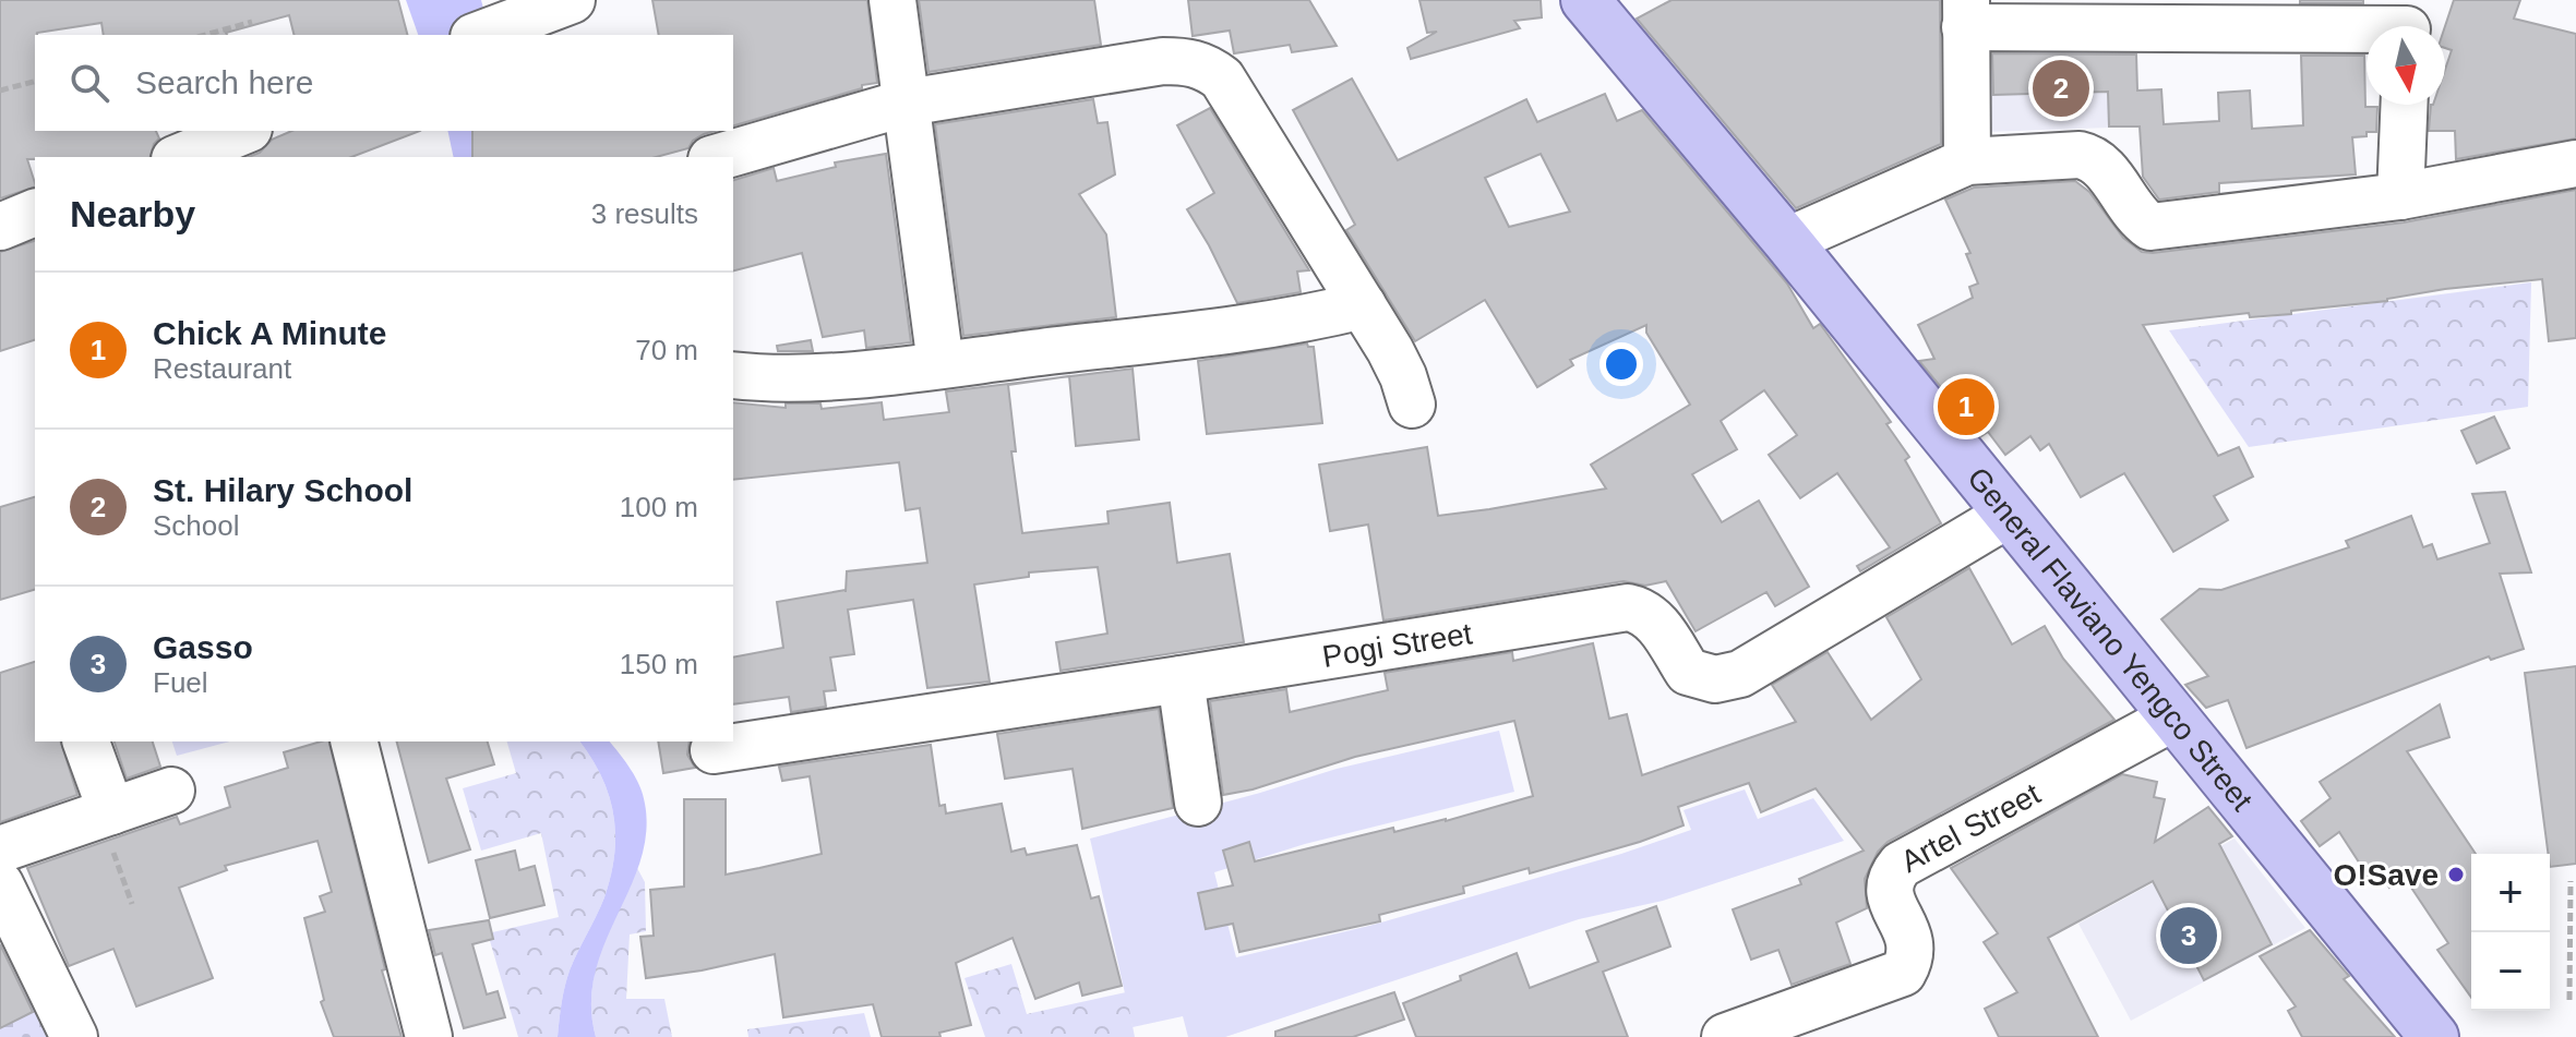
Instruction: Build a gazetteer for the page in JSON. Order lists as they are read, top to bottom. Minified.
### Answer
{"streets":{"main road":["General Flaviano Yengco Street"],"street":["Pogi Street","Artel Street"]},"crossings":[["General Flaviano Yengco Street","Pogi Street"],["General Flaviano Yengco Street","Artel Street"]],"places":["O!Save"],"north":"bottom","page":{"search":"Search here","pins":["2","1","3"],"heading":["Nearby","3 results"],"list":[{"mark":"1","name":"Chick A Minute","note":"Restaurant","value":"70 m"},{"mark":"2","name":"St. Hilary School","note":"School","value":"100 m"},{"mark":"3","name":"Gasso","note":"Fuel","value":"150 m"}],"map_buttons":["+","−"]}}
